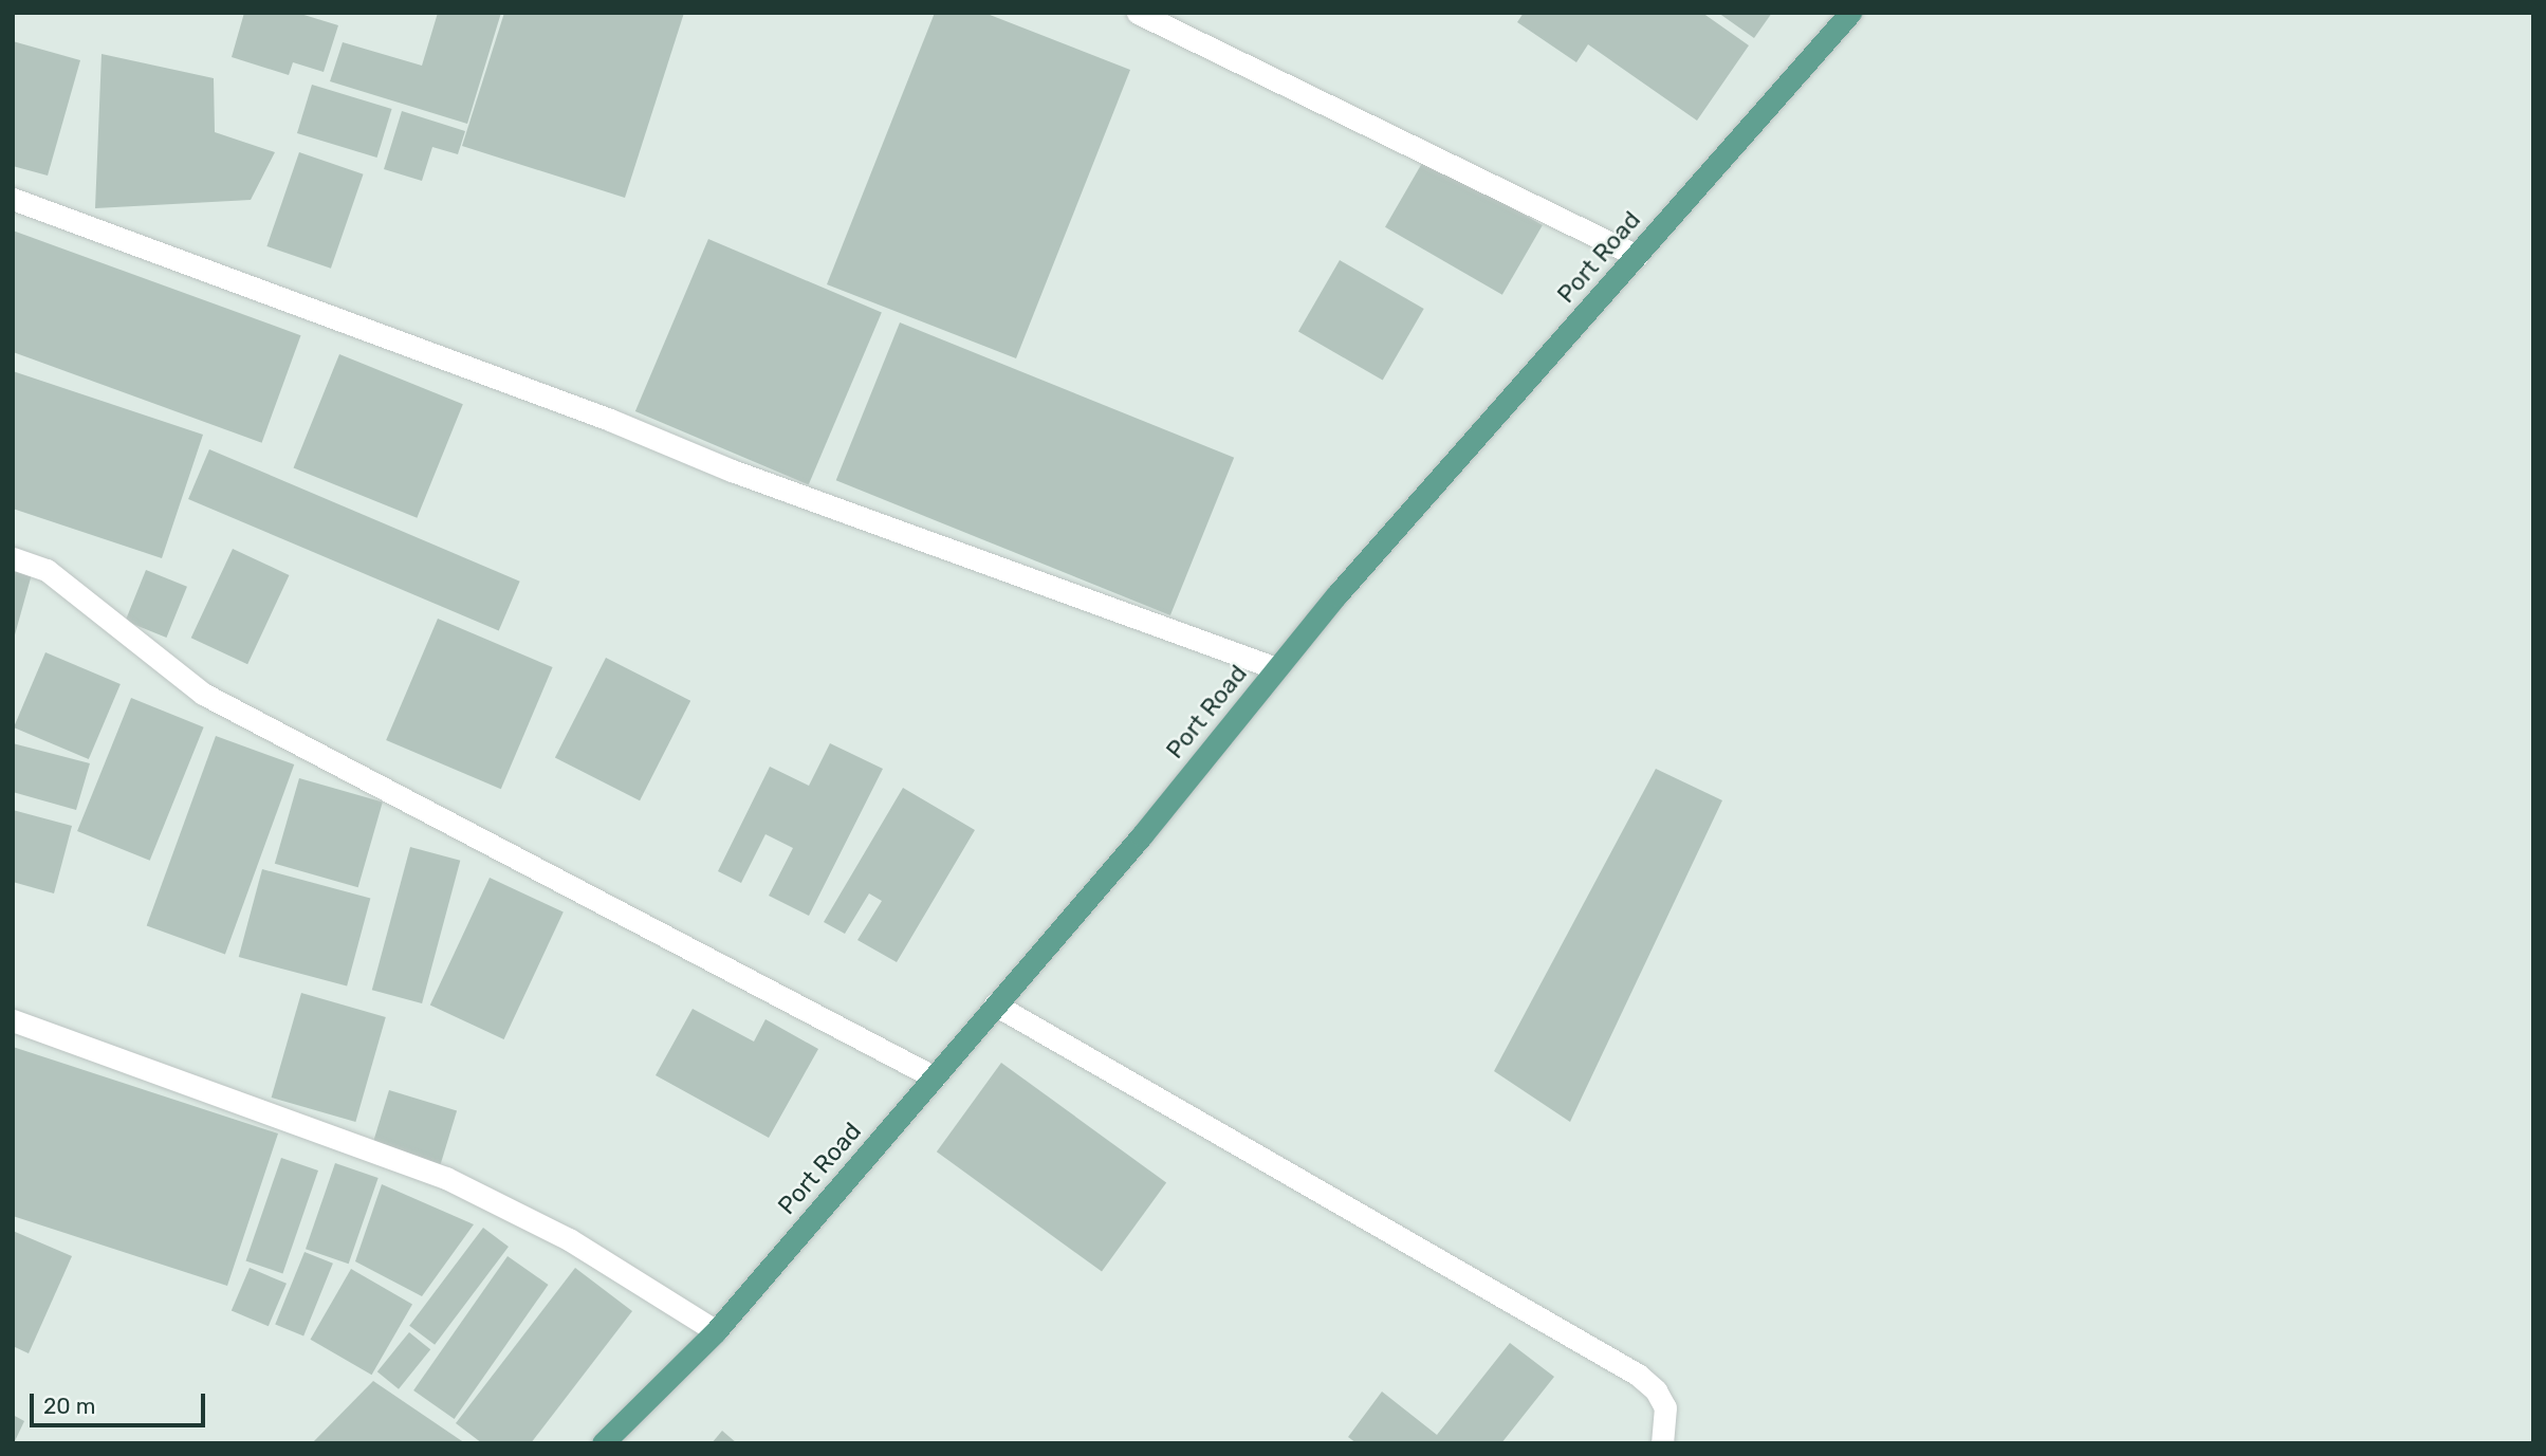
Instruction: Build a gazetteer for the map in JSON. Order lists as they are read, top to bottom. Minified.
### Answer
{"streets":{"main road":["Port Road"]},"scale_bar":"20 m"}
